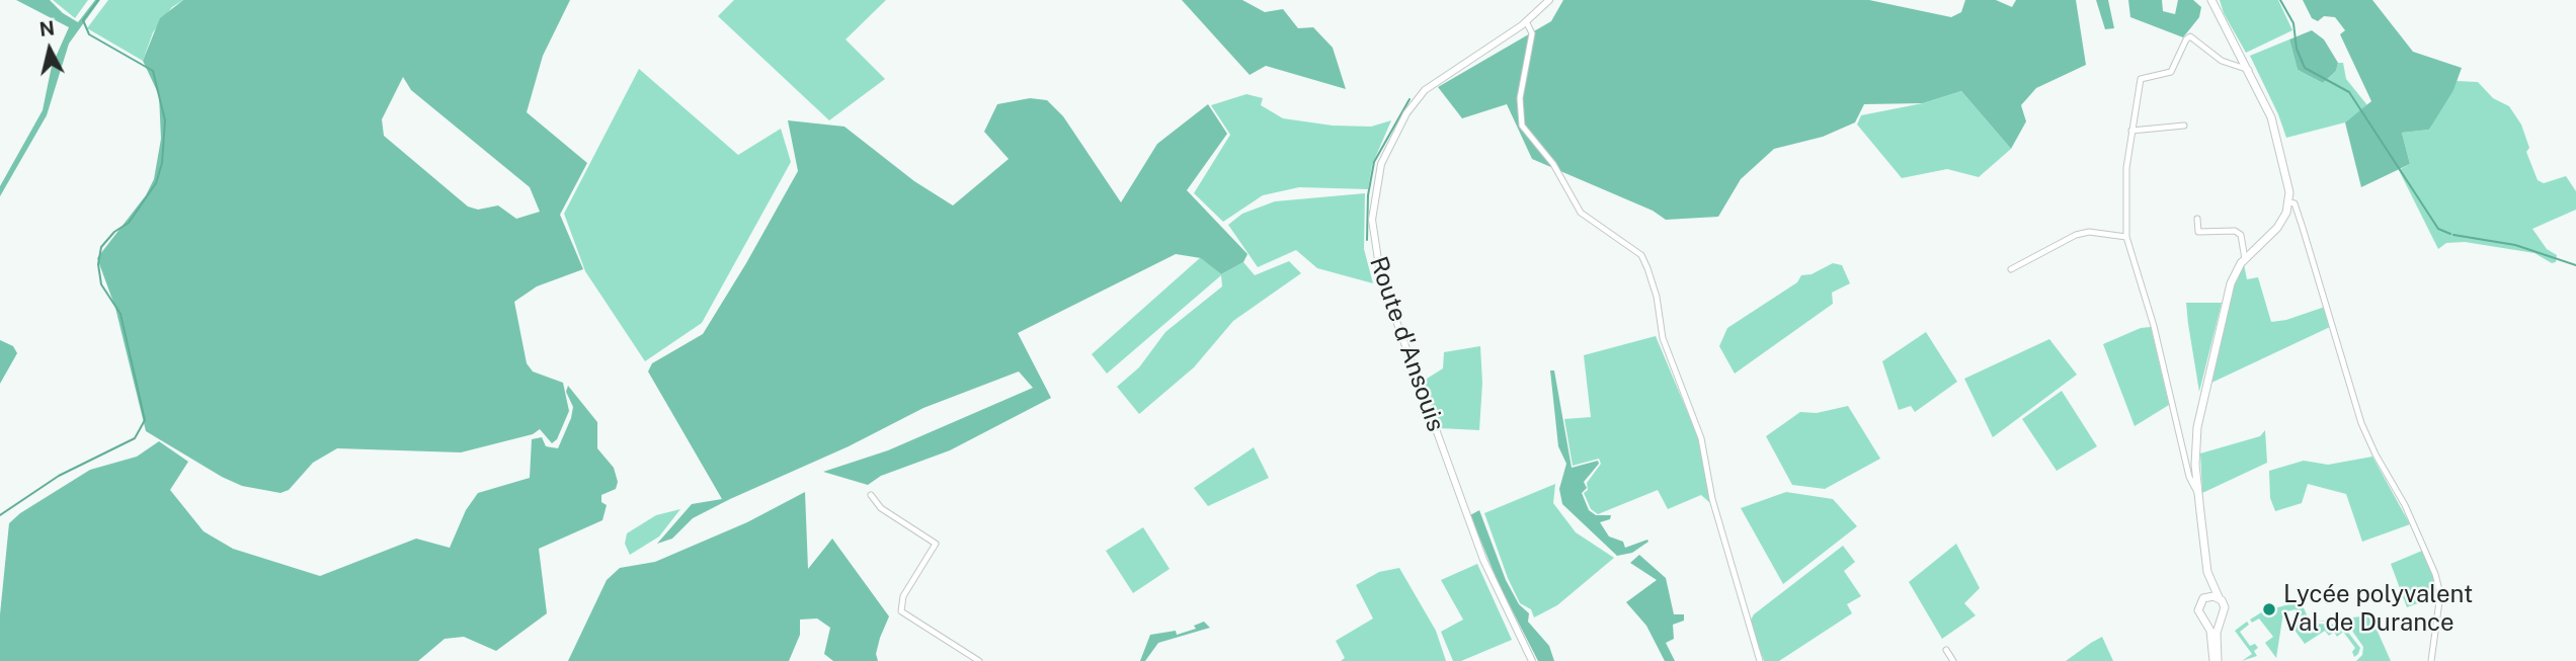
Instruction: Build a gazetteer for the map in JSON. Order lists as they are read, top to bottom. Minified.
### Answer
{"streets":{"street":["Route d'Ansouis"]},"places":["Lycée polyvalent Val de Durance"],"north":"top"}
